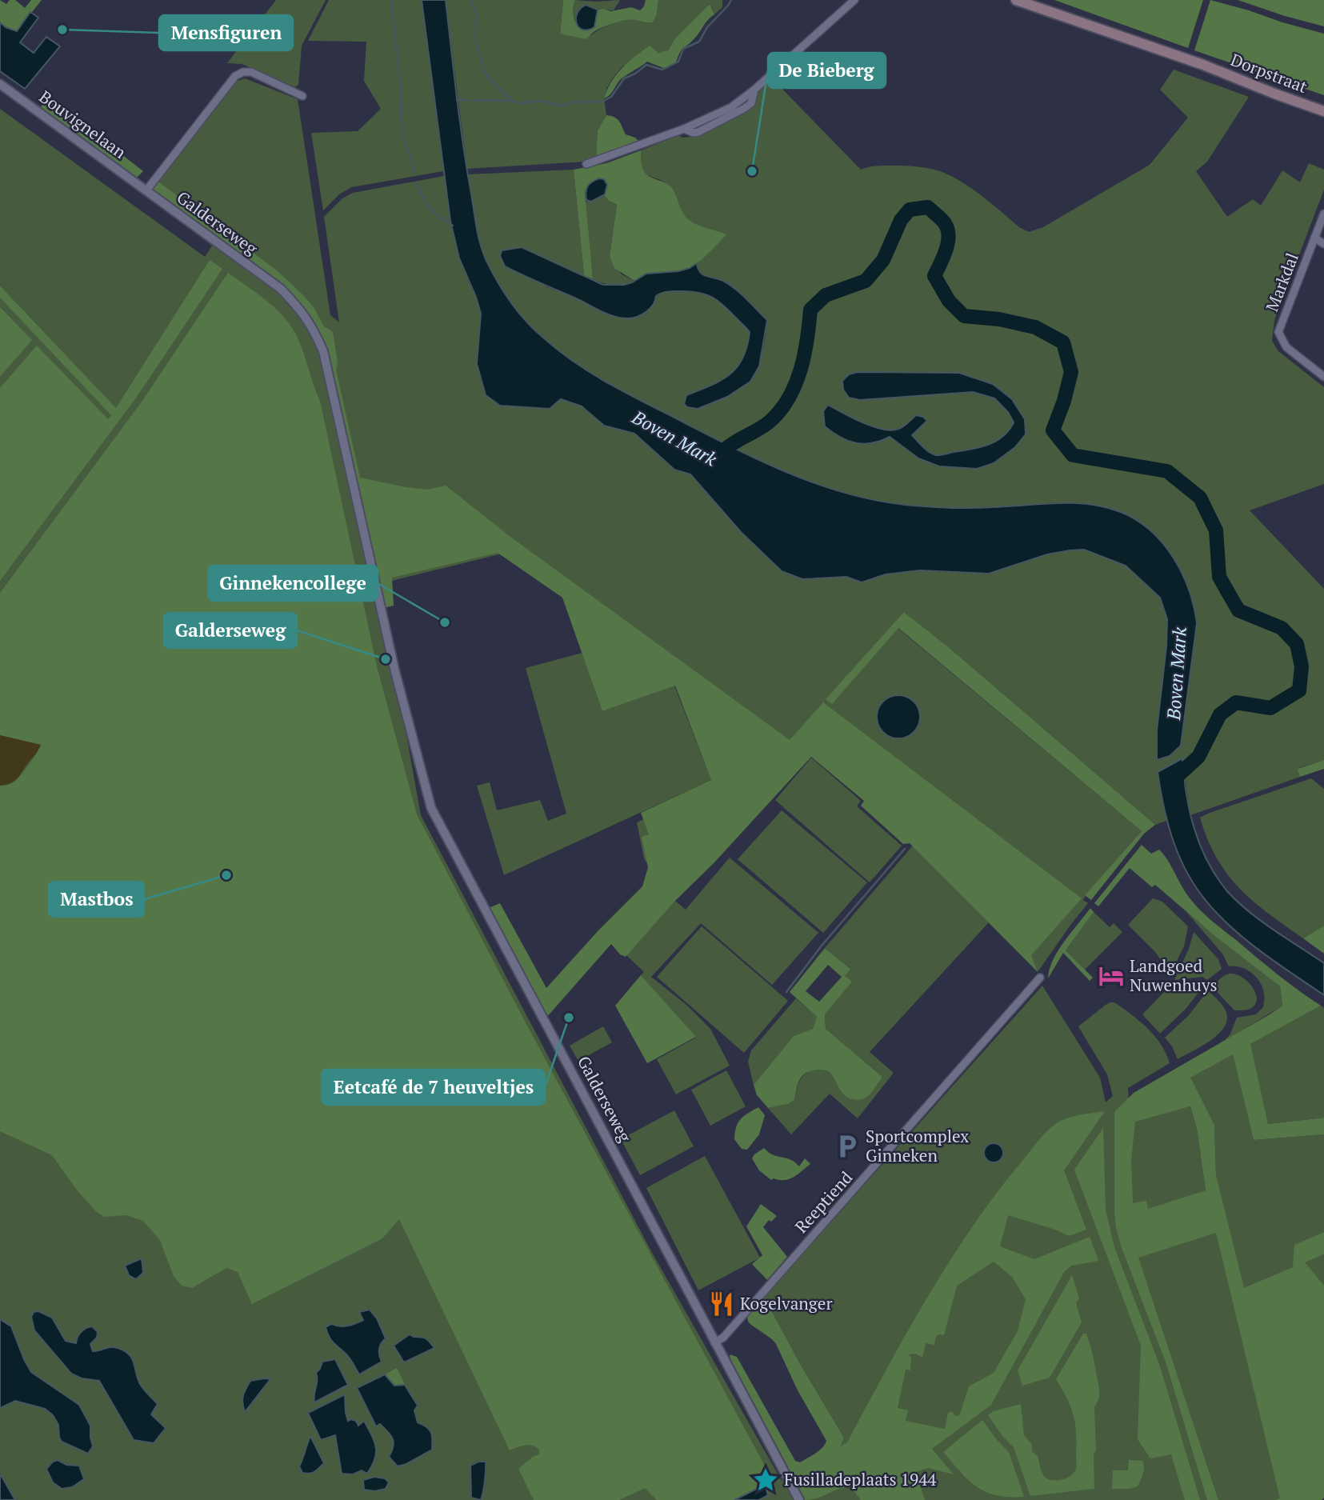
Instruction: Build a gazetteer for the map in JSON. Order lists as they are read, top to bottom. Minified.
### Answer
{"streets":{"main road":["Dorpstraat"],"street":["Bouvignelaan","Galderseweg","Markdal","Reeptiend"]},"crossings":[["Bouvignelaan","Galderseweg"],["Galderseweg","Reeptiend"]],"water":["Boven Mark"],"places":{"other":["Mensfiguren","De Bieberg","Ginnekencollege","Galderseweg","Mastbos","Eetcafé de 7 heuveltjes"],"hotel":["Landgoed Nuwenhuys"],"parking":["Sportcomplex Ginneken"],"restaurant":["Kogelvanger"],"place":["Fusilladeplaats 1944"]}}
